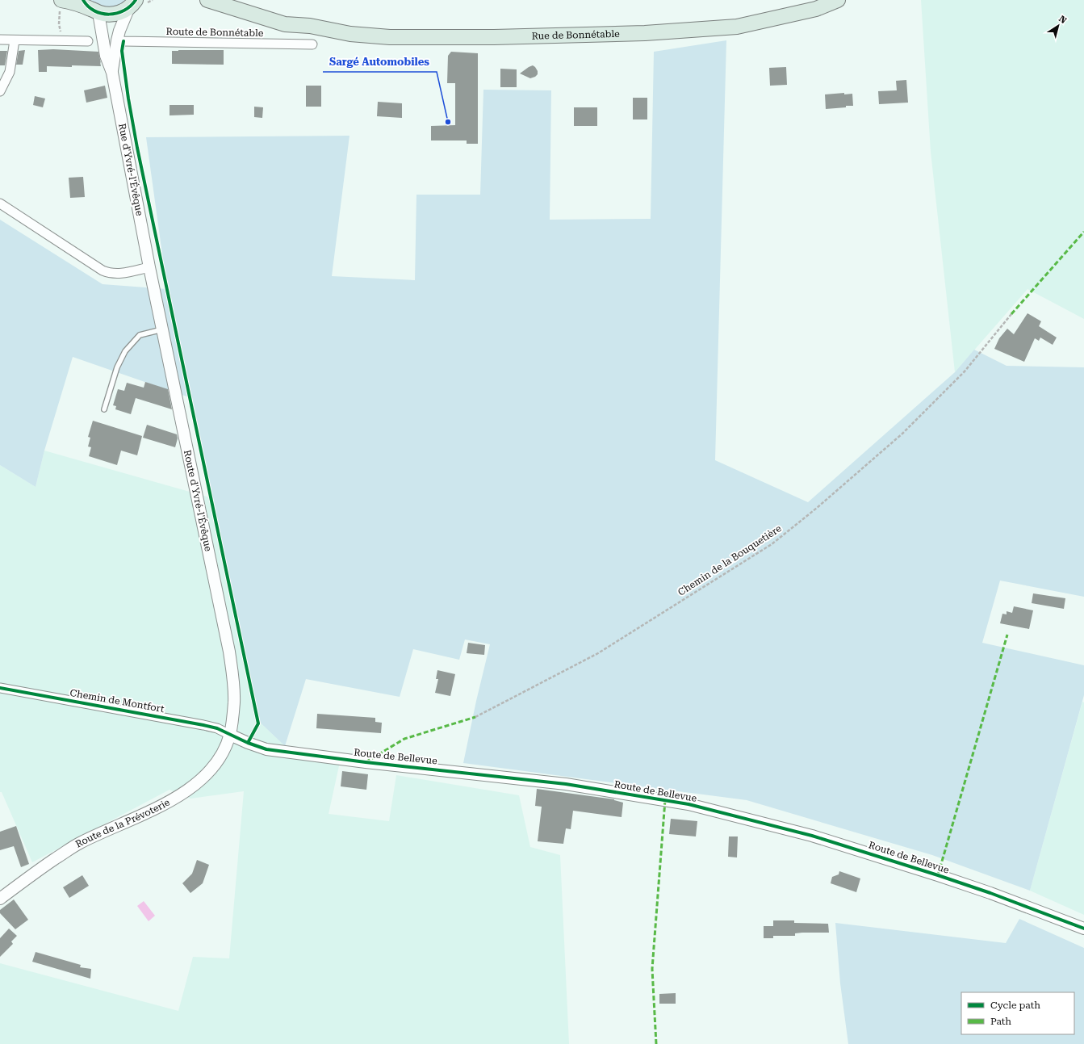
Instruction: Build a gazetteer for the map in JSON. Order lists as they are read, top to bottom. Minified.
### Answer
{"streets":{"main road":["Rue de Bonnétable"],"street":["Route de Bonnétable","Rue d'Yvré-l'Évêque","Route d'Yvré-l'Évêque","Chemin de Montfort","Route de Bellevue","Route de la Prévoterie"],"path":["Chemin de la Bouquetière"]},"crossings":[["Rue d'Yvré-l'Évêque","Route d'Yvré-l'Évêque"],["Route d'Yvré-l'Évêque","Chemin de Montfort"],["Route d'Yvré-l'Évêque","Route de Bellevue"],["Route d'Yvré-l'Évêque","Route de la Prévoterie"],["Chemin de Montfort","Route de Bellevue"],["Chemin de Montfort","Route de la Prévoterie"],["Route de Bellevue","Route de la Prévoterie"]],"places":["Sargé Automobiles"],"legend":["Cycle path","Path"],"north":"top right"}
